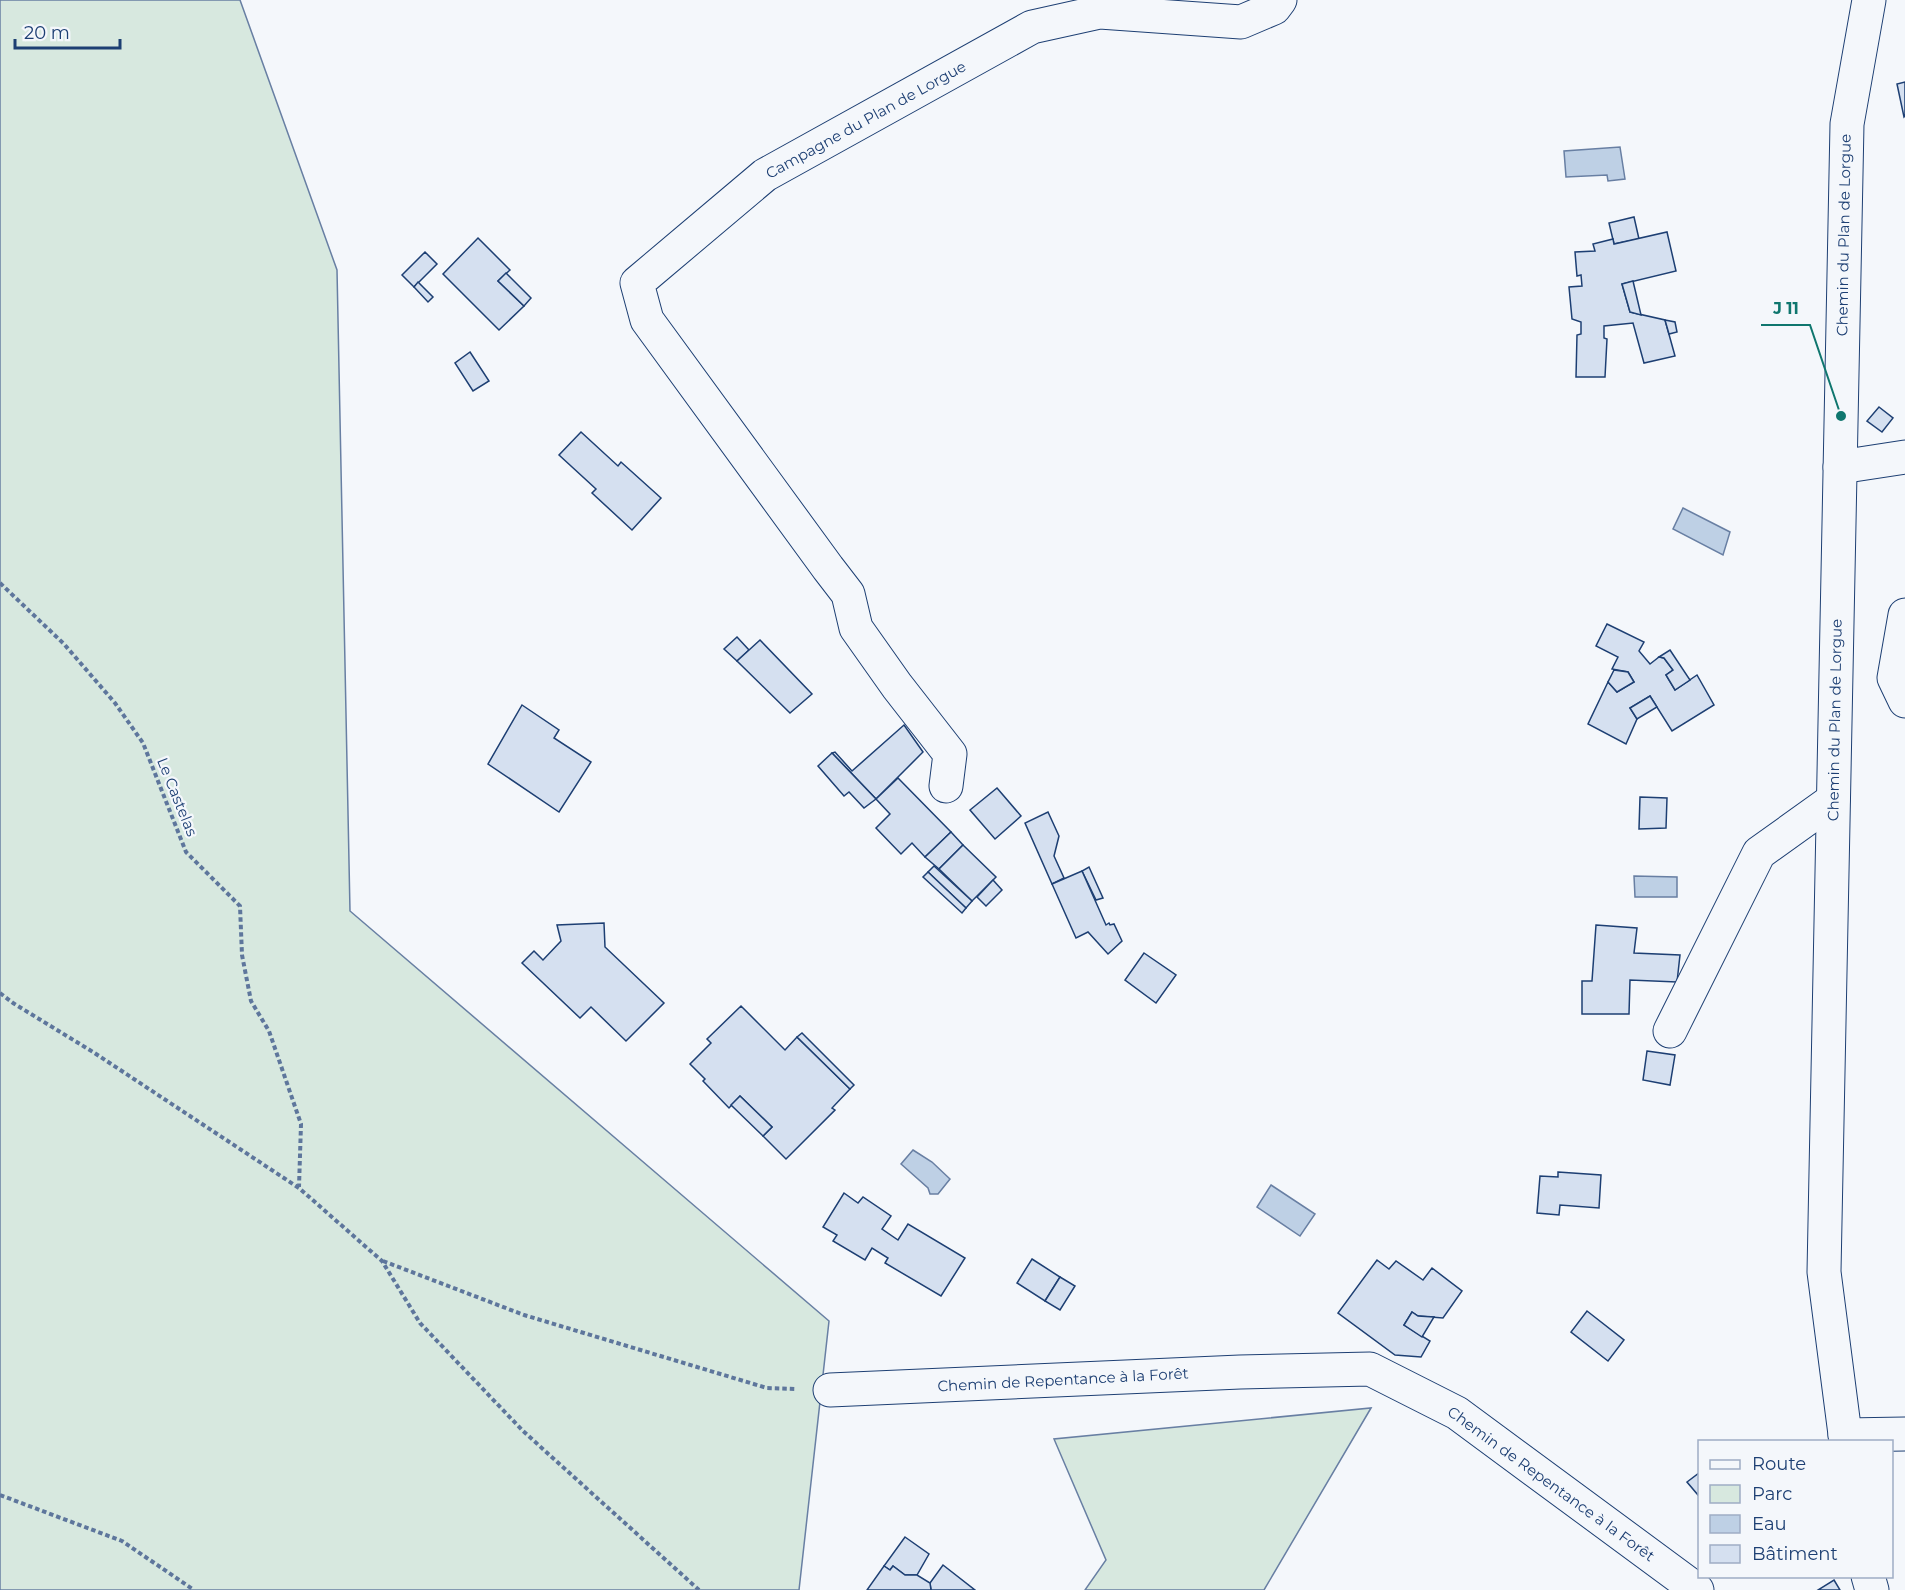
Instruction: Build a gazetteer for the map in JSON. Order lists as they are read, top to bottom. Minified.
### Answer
{"streets":{"street":["Campagne du Plan de Lorgue","Chemin du Plan de Lorgue","Chemin de Repentance à la Forêt"],"path":["Le Castelas"]},"places":["J 11"],"legend":["Route","Parc","Eau","Bâtiment"],"scale_bar":"20 m"}
